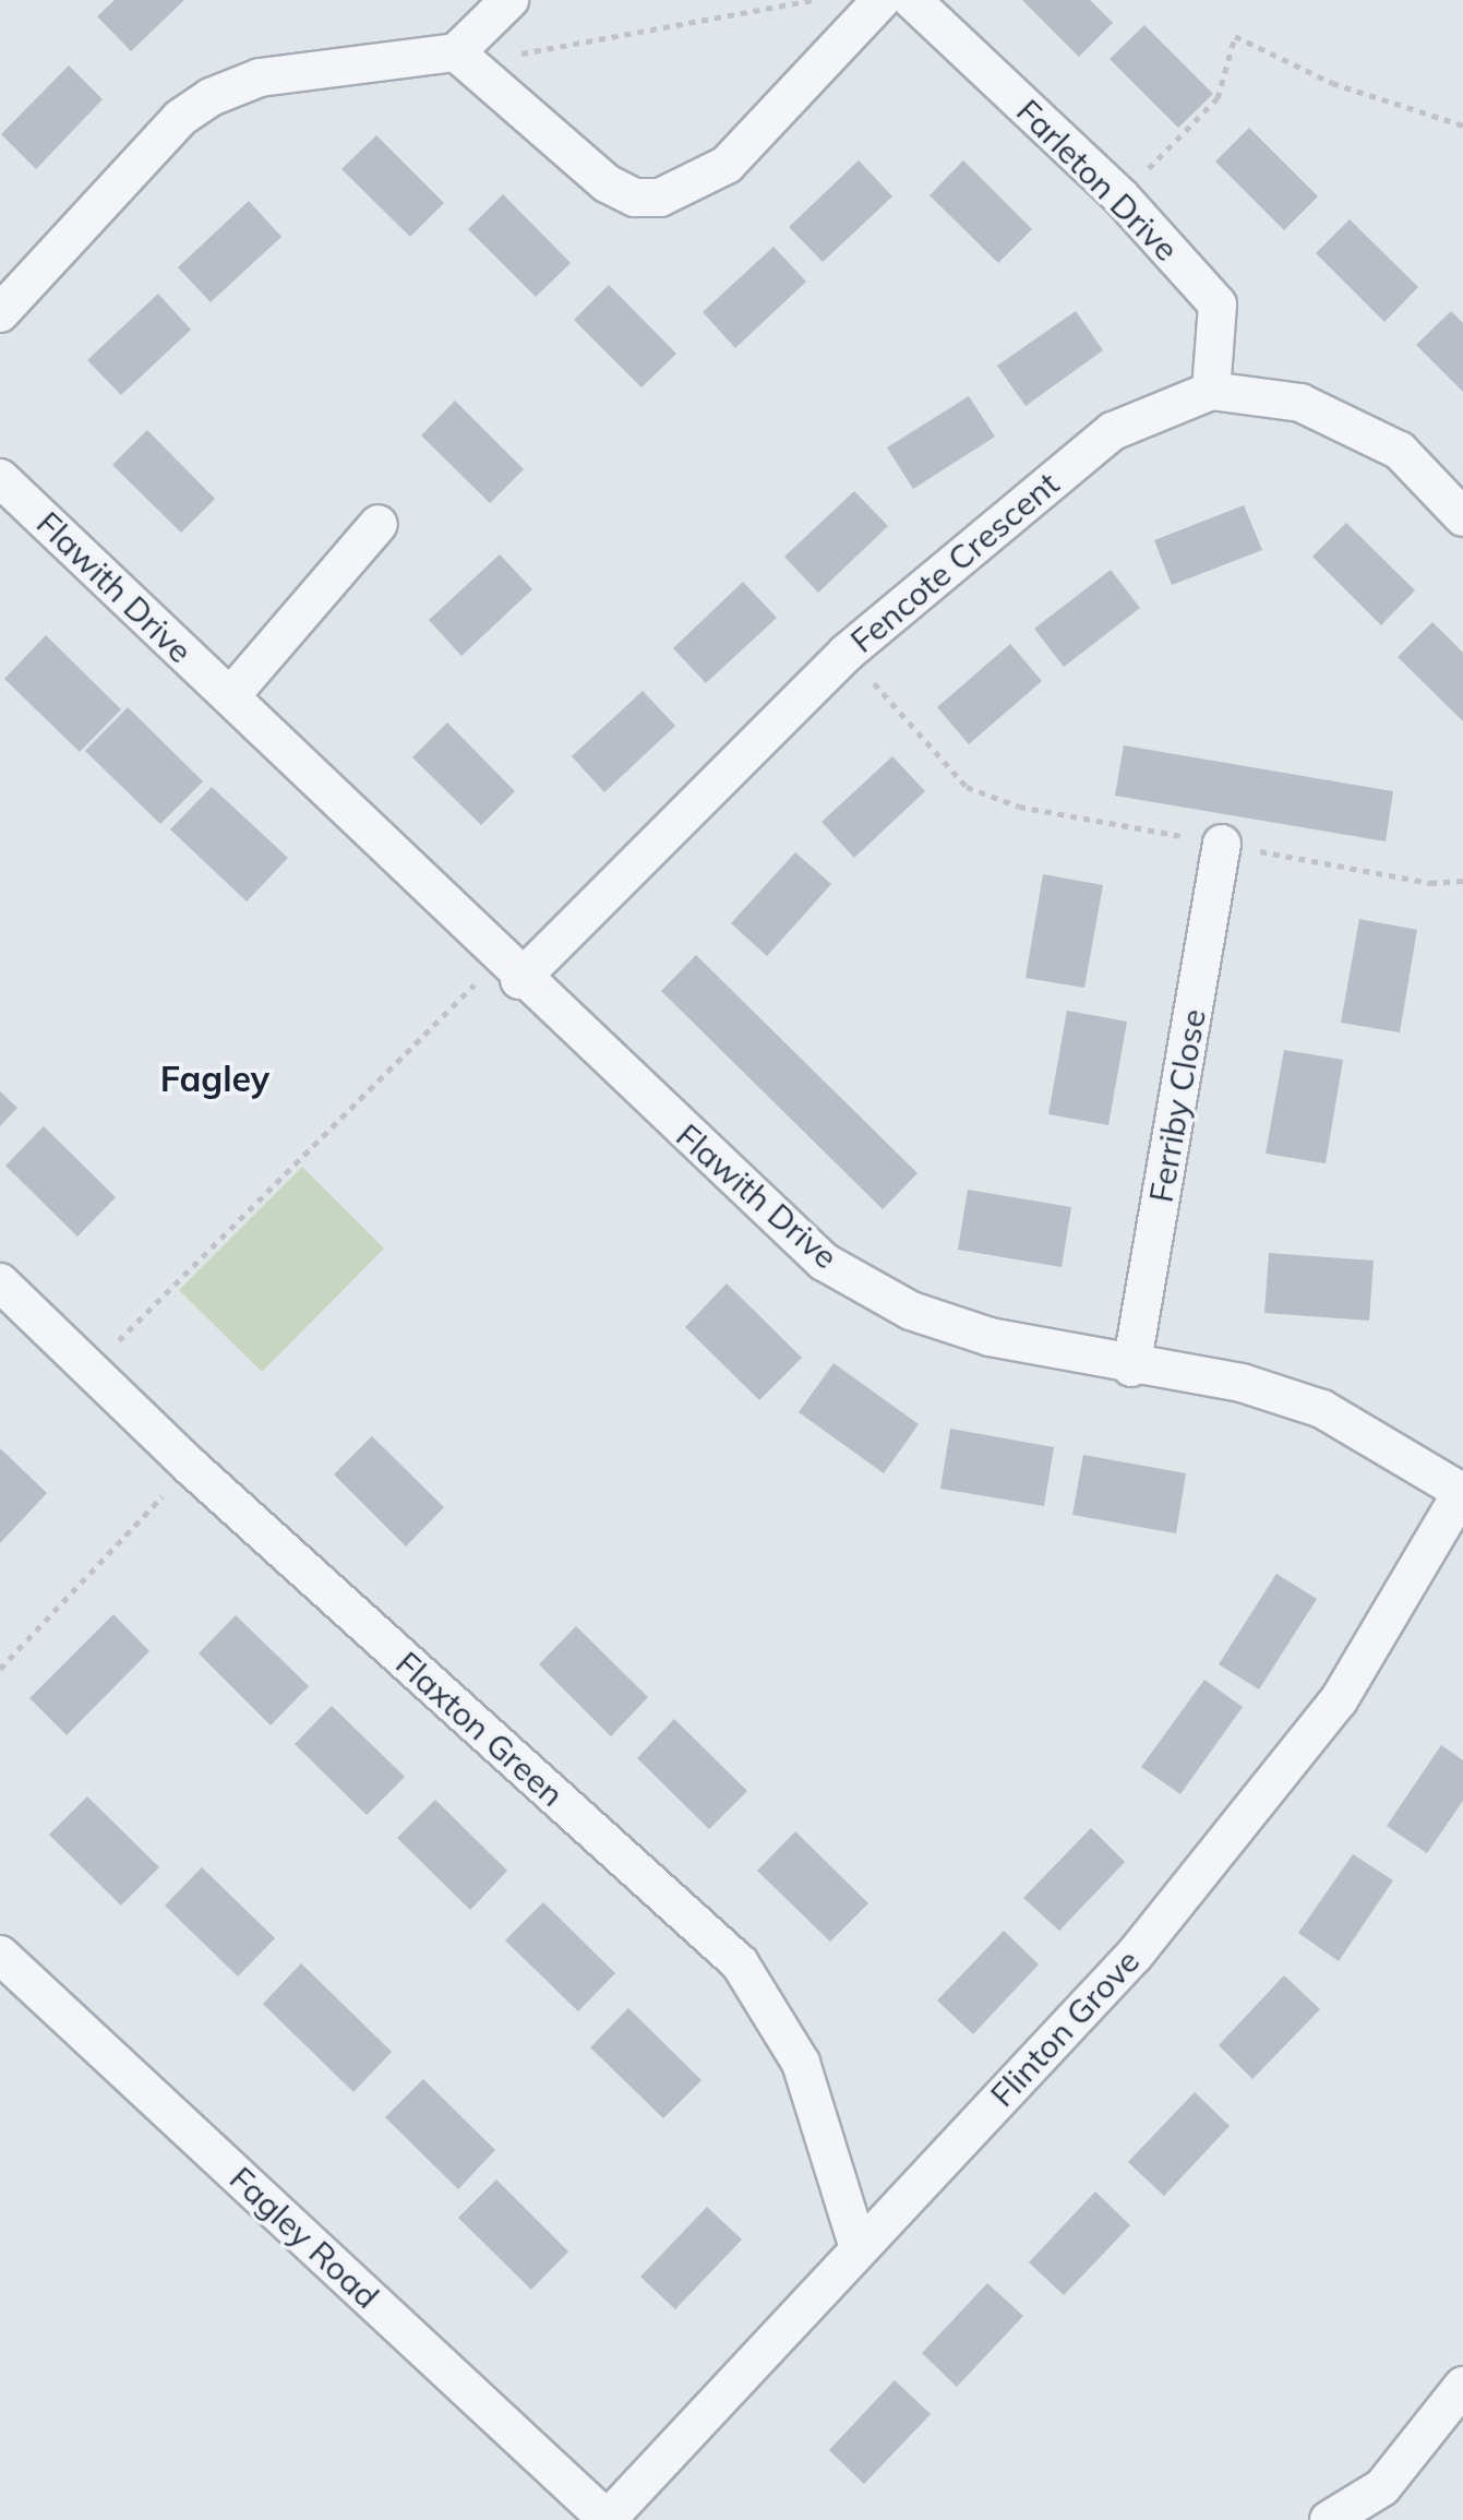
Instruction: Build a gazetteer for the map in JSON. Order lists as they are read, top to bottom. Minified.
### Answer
{"streets":{"street":["Farleton Drive","Fencote Crescent","Flawith Drive","Ferriby Close","Flaxton Green","Flinton Grove","Fagley Road"]},"crossings":[["Farleton Drive","Fencote Crescent"],["Fencote Crescent","Flawith Drive"],["Flawith Drive","Ferriby Close"],["Flawith Drive","Flinton Grove"],["Flaxton Green","Flinton Grove"],["Flinton Grove","Fagley Road"]],"districts":["Fagley"]}
